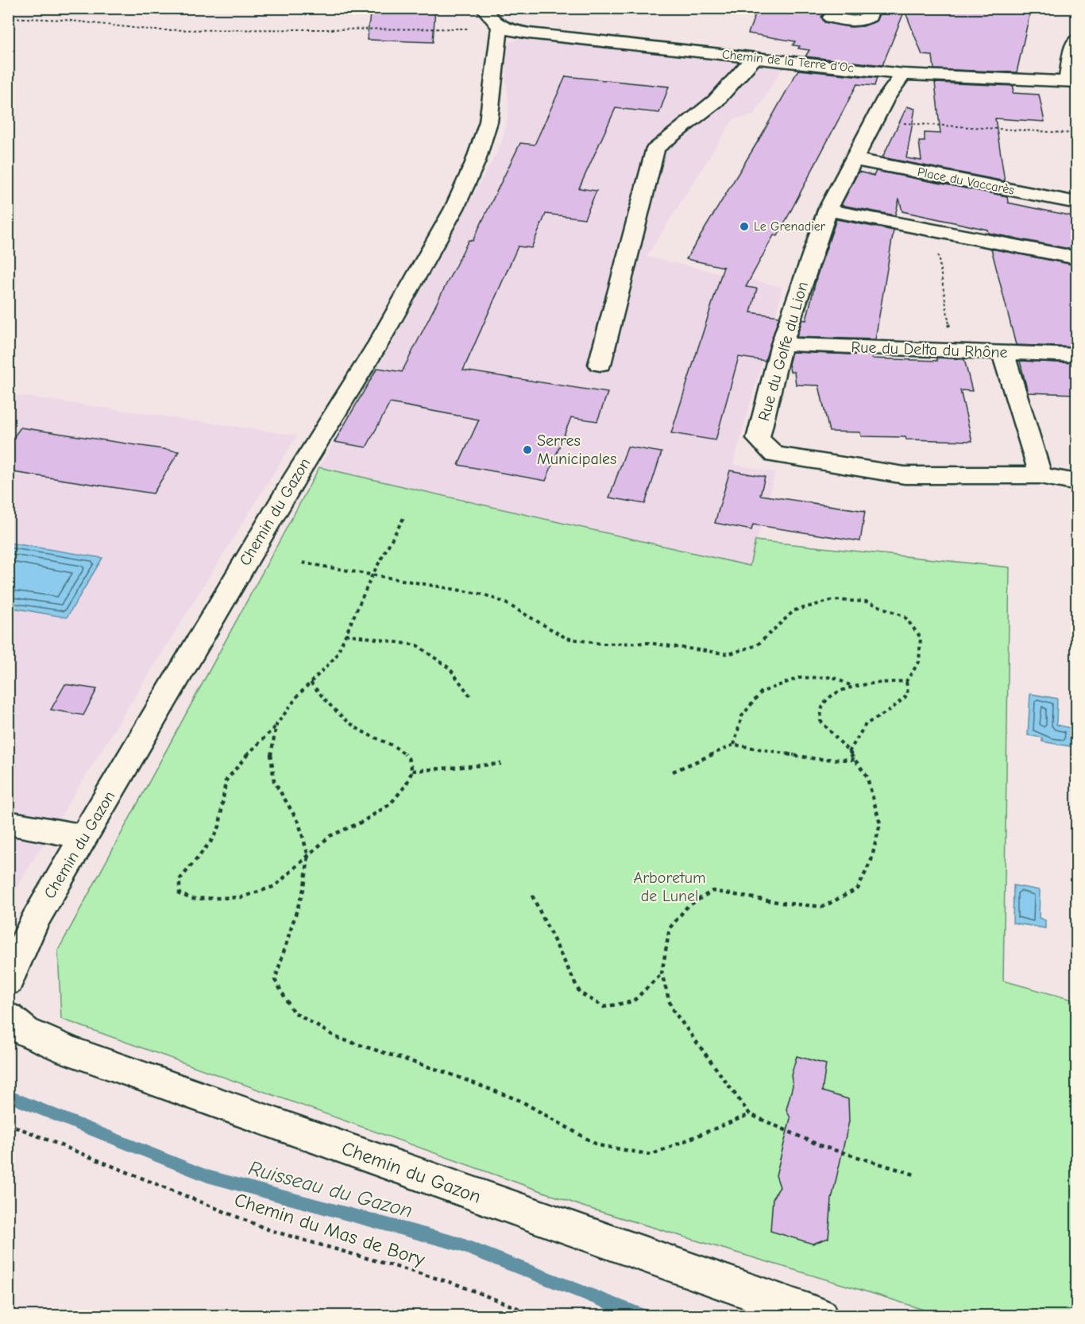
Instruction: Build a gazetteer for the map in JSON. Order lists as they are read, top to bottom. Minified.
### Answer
{"streets":{"street":["Chemin de la Terre d'Oc","Place du Vaccarès","Rue du Delta du Rhône","Rue du Golfe du Lion","Chemin du Gazon"],"path":["Chemin du Mas de Bory"]},"crossings":[["Chemin de la Terre d'Oc","Rue du Golfe du Lion"],["Chemin de la Terre d'Oc","Chemin du Gazon"],["Place du Vaccarès","Rue du Golfe du Lion"],["Rue du Delta du Rhône","Rue du Golfe du Lion"]],"water":["Ruisseau du Gazon"],"parks":["Arboretum de Lunel"],"places":["Le Grenadier","Serres Municipales"]}
